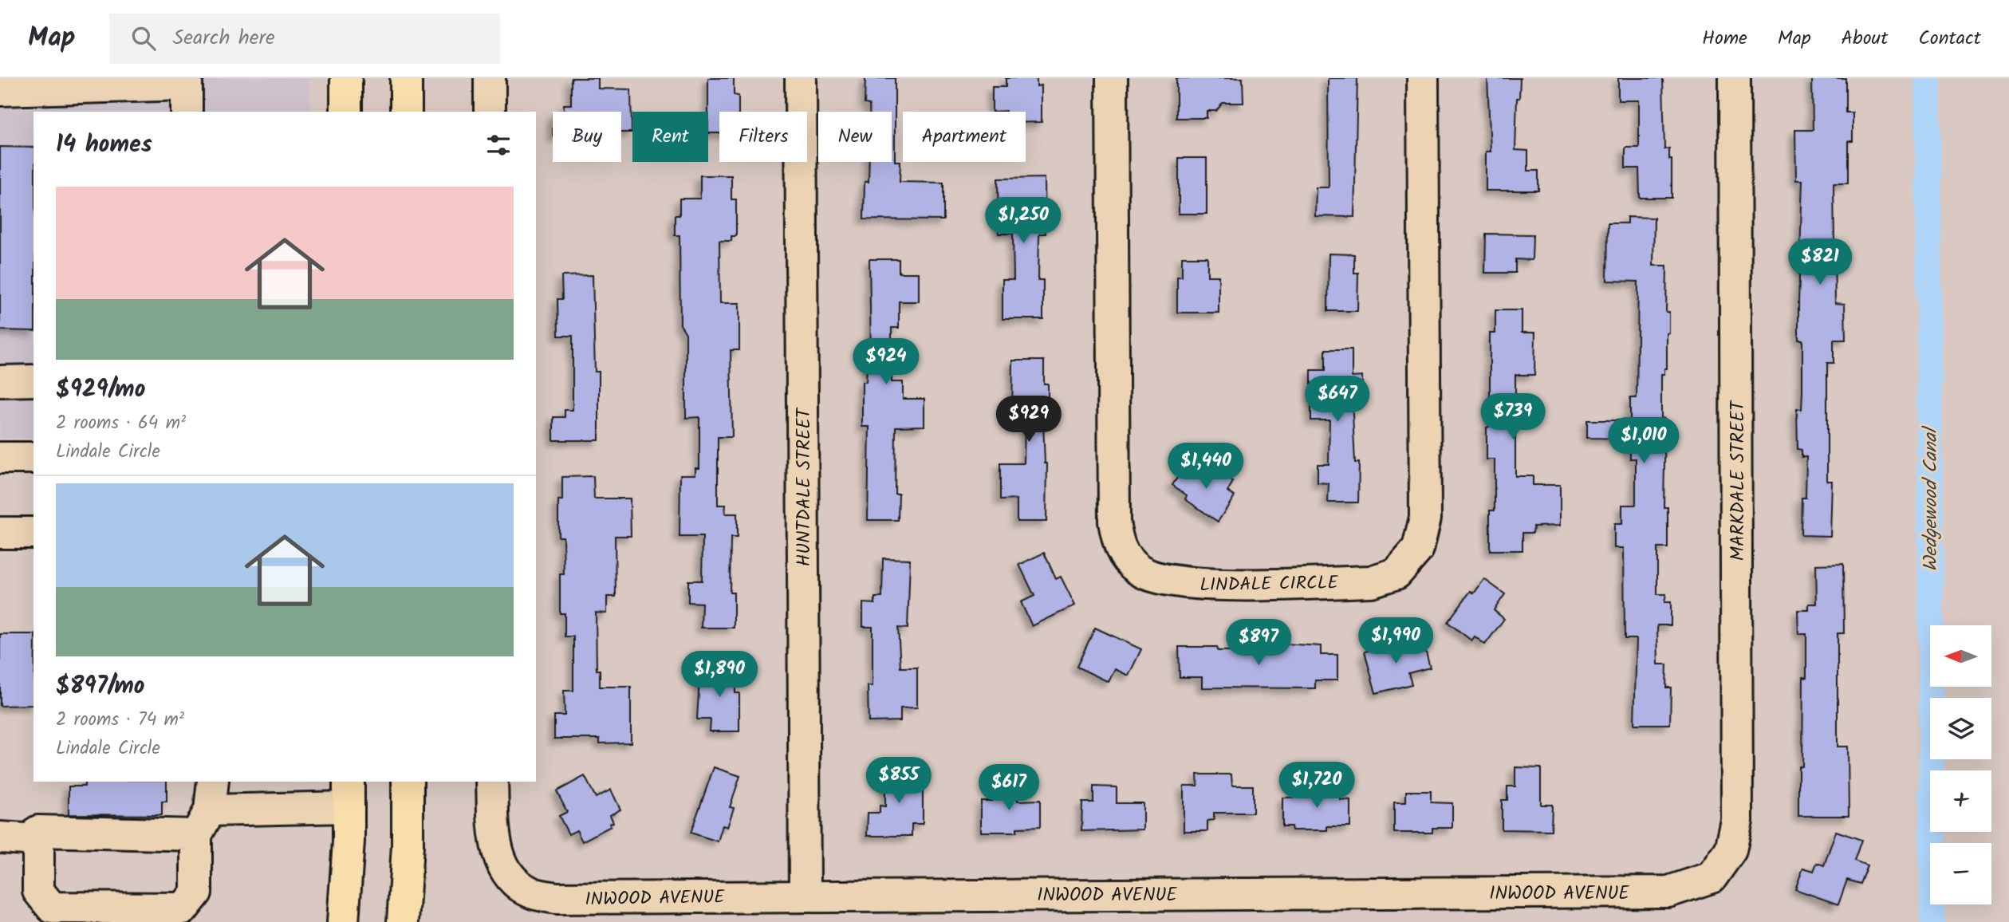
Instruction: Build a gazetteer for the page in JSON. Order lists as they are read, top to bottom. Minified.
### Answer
{"streets":{"street":["MARKDALE STREET","HUNTDALE STREET","LINDALE CIRCLE","INWOOD AVENUE"]},"crossings":[["MARKDALE STREET","INWOOD AVENUE"],["HUNTDALE STREET","INWOOD AVENUE"]],"water":["Wedgewood Canal"],"north":"left","page":{"header":"Map","search":"Search here","nav":["Home","Map","About","Contact"],"chip":["Buy","Rent","Filters","New","Apartment"],"heading":"14 homes","list":[{"name":"$929/mo","note":"2 rooms · 64 m² · Lindale Circle"},{"name":"$897/mo","note":"2 rooms · 74 m² · Lindale Circle"}],"price":["$1,250","$821","$924","$647","$739","$929","$1,010","$1,440","$1,990","$897","$1,890","$855","$1,720","$617"],"map_buttons":["+","−"]}}
